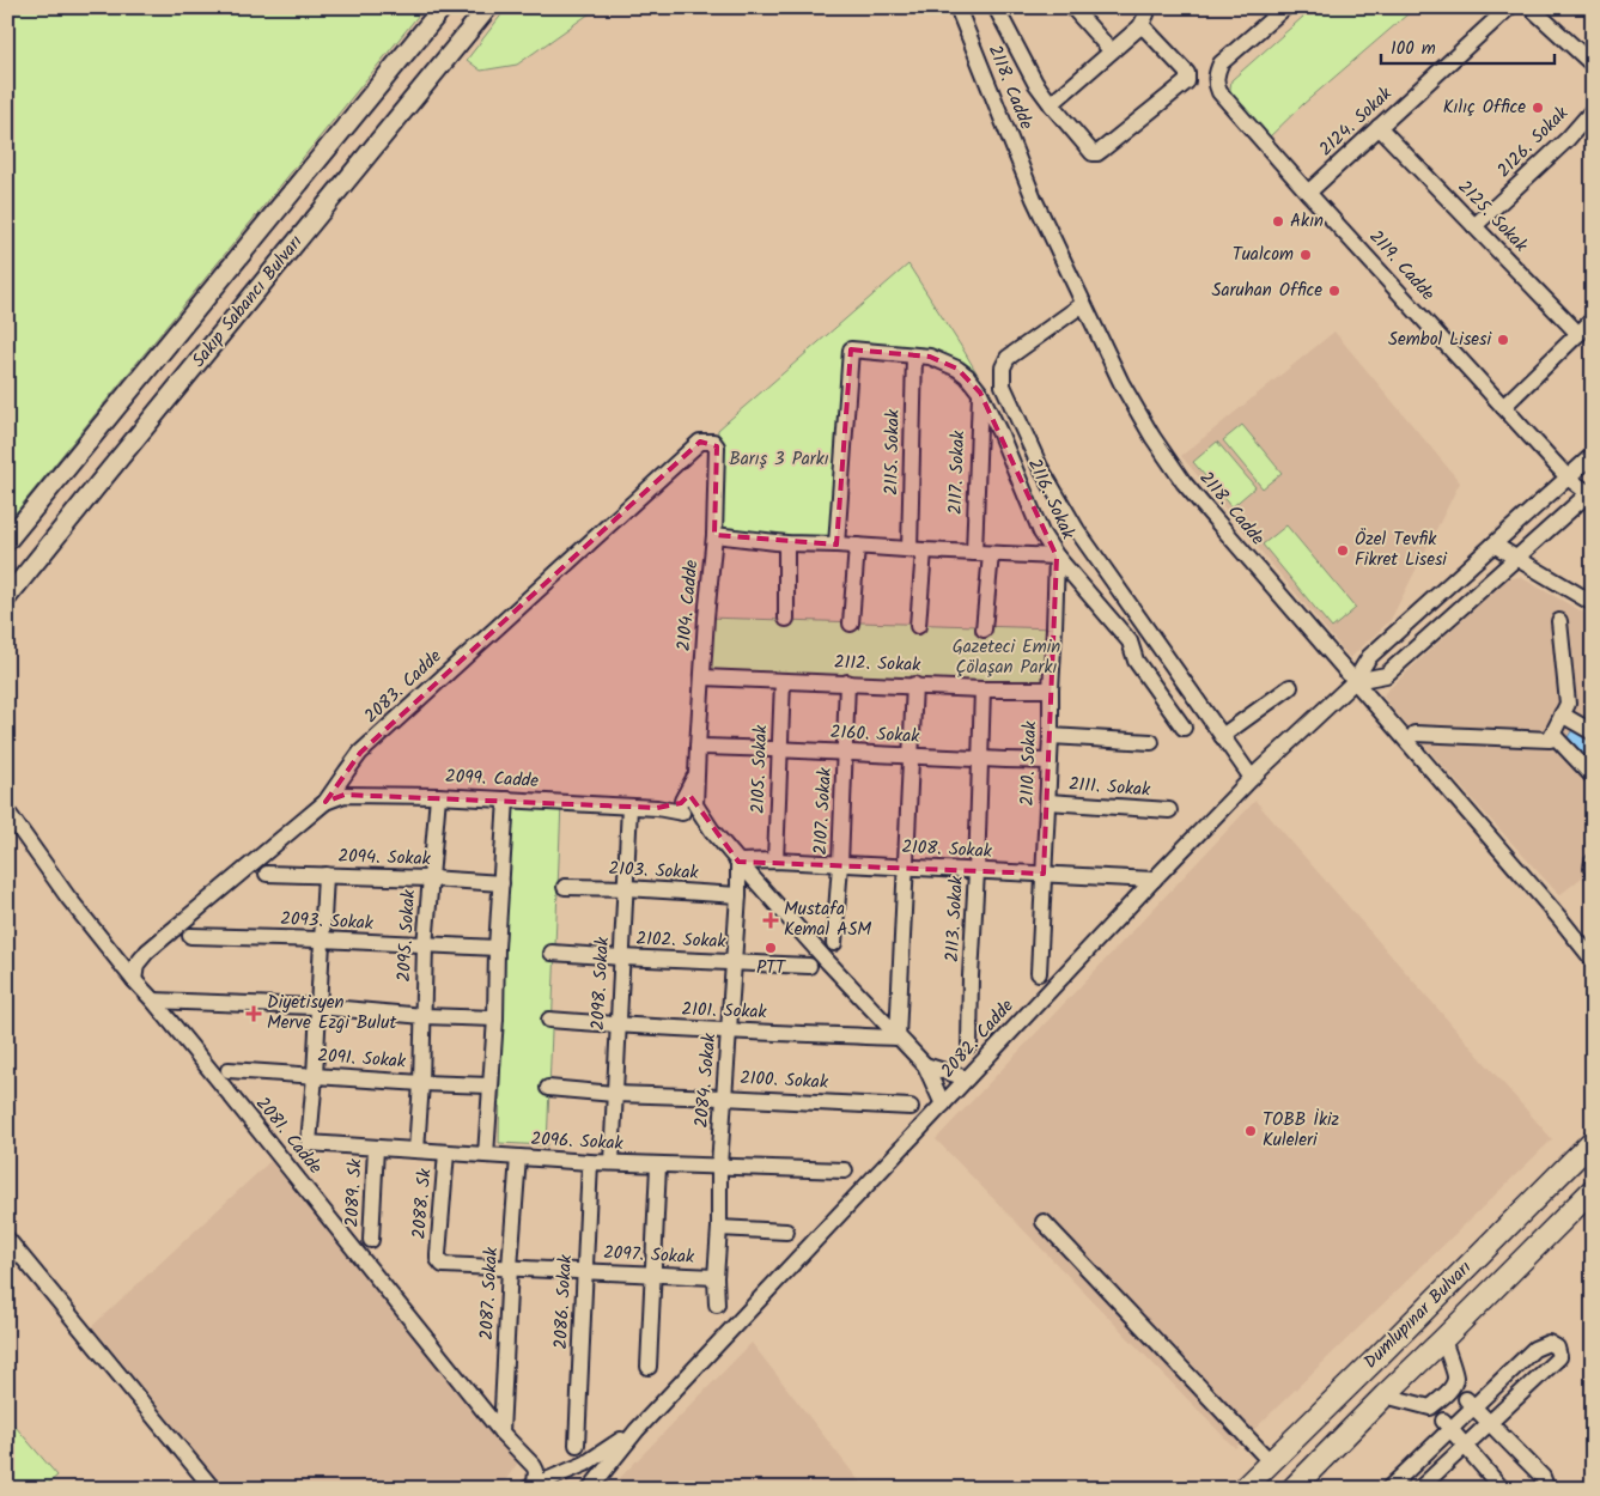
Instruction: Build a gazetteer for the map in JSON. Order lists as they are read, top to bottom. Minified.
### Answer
{"streets":{"highway":["Dumlupınar Bulvarı"],"main road":["Sakıp Sabancı Bulvarı"],"street":["2118. Cadde","2124. Sokak","2126. Sokak","2125. Sokak","2119. Cadde","2115. Sokak","2117. Sokak","2116. Sokak","2104. Cadde","2112. Sokak","2083. Cadde","2160. Sokak","2110. Sokak","2105. Sokak","2099. Cadde","2111. Sokak","2107. Sokak","2108. Sokak","2094. Sokak","2103. Sokak","2113. Sokak","2093. Sokak","2095. Sokak","2102. Sokak","2098. Sokak","2101. Sokak","2082. Cadde","2091. Sokak","2084. Sokak","2100. Sokak","2081. Cadde","2096. Sokak","2089. Sk","2088. Sk","2097. Sokak","2087. Sokak","2086. Sokak"]},"crossings":[["2118. Cadde","2082. Cadde"],["2124. Sokak","2125. Sokak"],["2124. Sokak","2119. Cadde"],["2126. Sokak","2125. Sokak"],["2119. Cadde","2082. Cadde"],["2115. Sokak","2116. Sokak"],["2117. Sokak","2116. Sokak"],["2116. Sokak","2110. Sokak"],["2104. Cadde","2112. Sokak"],["2104. Cadde","2083. Cadde"],["2104. Cadde","2160. Sokak"],["2104. Cadde","2099. Cadde"],["2112. Sokak","2110. Sokak"],["2112. Sokak","2105. Sokak"],["2112. Sokak","2107. Sokak"],["2112. Sokak","2113. Sokak"],["2083. Cadde","2099. Cadde"],["2083. Cadde","2081. Cadde"],["2160. Sokak","2110. Sokak"],["2160. Sokak","2105. Sokak"],["2160. Sokak","2107. Sokak"],["2160. Sokak","2113. Sokak"],["2110. Sokak","2111. Sokak"],["2110. Sokak","2108. Sokak"],["2105. Sokak","2108. Sokak"],["2099. Cadde","2095. Sokak"],["2099. Cadde","2098. Sokak"],["2107. Sokak","2108. Sokak"],["2108. Sokak","2113. Sokak"],["2108. Sokak","2082. Cadde"],["2108. Sokak","2084. Sokak"],["2094. Sokak","2095. Sokak"],["2103. Sokak","2098. Sokak"],["2103. Sokak","2084. Sokak"],["2093. Sokak","2095. Sokak"],["2095. Sokak","2091. Sokak"],["2095. Sokak","2096. Sokak"],["2102. Sokak","2098. Sokak"],["2102. Sokak","2084. Sokak"],["2098. Sokak","2101. Sokak"],["2098. Sokak","2100. Sokak"],["2098. Sokak","2096. Sokak"],["2101. Sokak","2084. Sokak"],["2082. Cadde","2081. Cadde"],["2091. Sokak","2096. Sokak"],["2084. Sokak","2100. Sokak"],["2084. Sokak","2096. Sokak"],["2084. Sokak","2097. Sokak"],["2081. Cadde","2087. Sokak"],["2096. Sokak","2089. Sk"],["2096. Sokak","2088. Sk"],["2096. Sokak","2087. Sokak"],["2096. Sokak","2086. Sokak"],["2088. Sk","2097. Sokak"],["2097. Sokak","2087. Sokak"],["2097. Sokak","2086. Sokak"]],"parks":["Barış 3 Parkı","Gazeteci Emin Çölaşan Parkı"],"places":{"other":["Kılıç Office","Akın","Tualcom","Saruhan Office","Sembol Lisesi","Özel Tevfik Fikret Lisesi","PTT","TOBB İkiz Kuleleri"],"health":["Mustafa Kemal ASM","Diyetisyen Merve Ezgi Bulut"]},"scale_bar":"100 m"}
